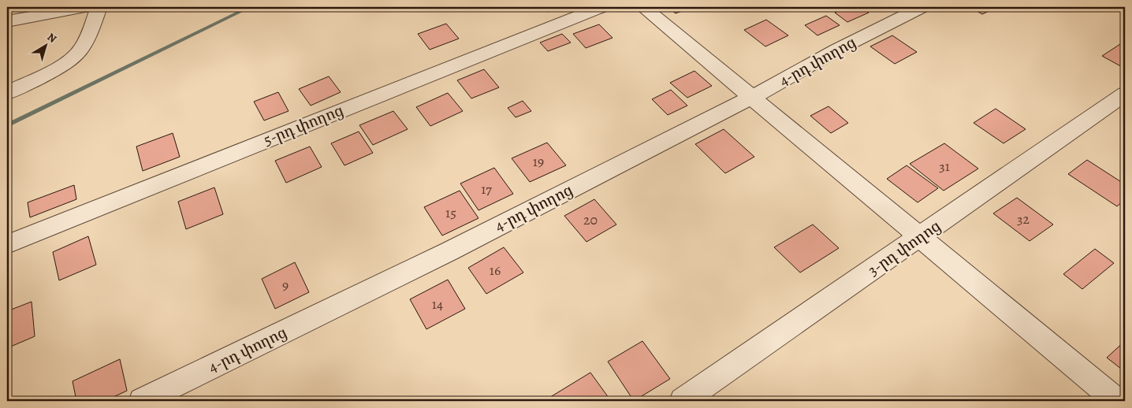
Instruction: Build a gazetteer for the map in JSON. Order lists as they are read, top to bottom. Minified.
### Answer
{"streets":{"street":["4-րդ փողոց","5-րդ փողոց","3-րդ փողոց"]},"house_numbers":["19","31","17","15","32","20","16","9","14"],"north":"top right"}
